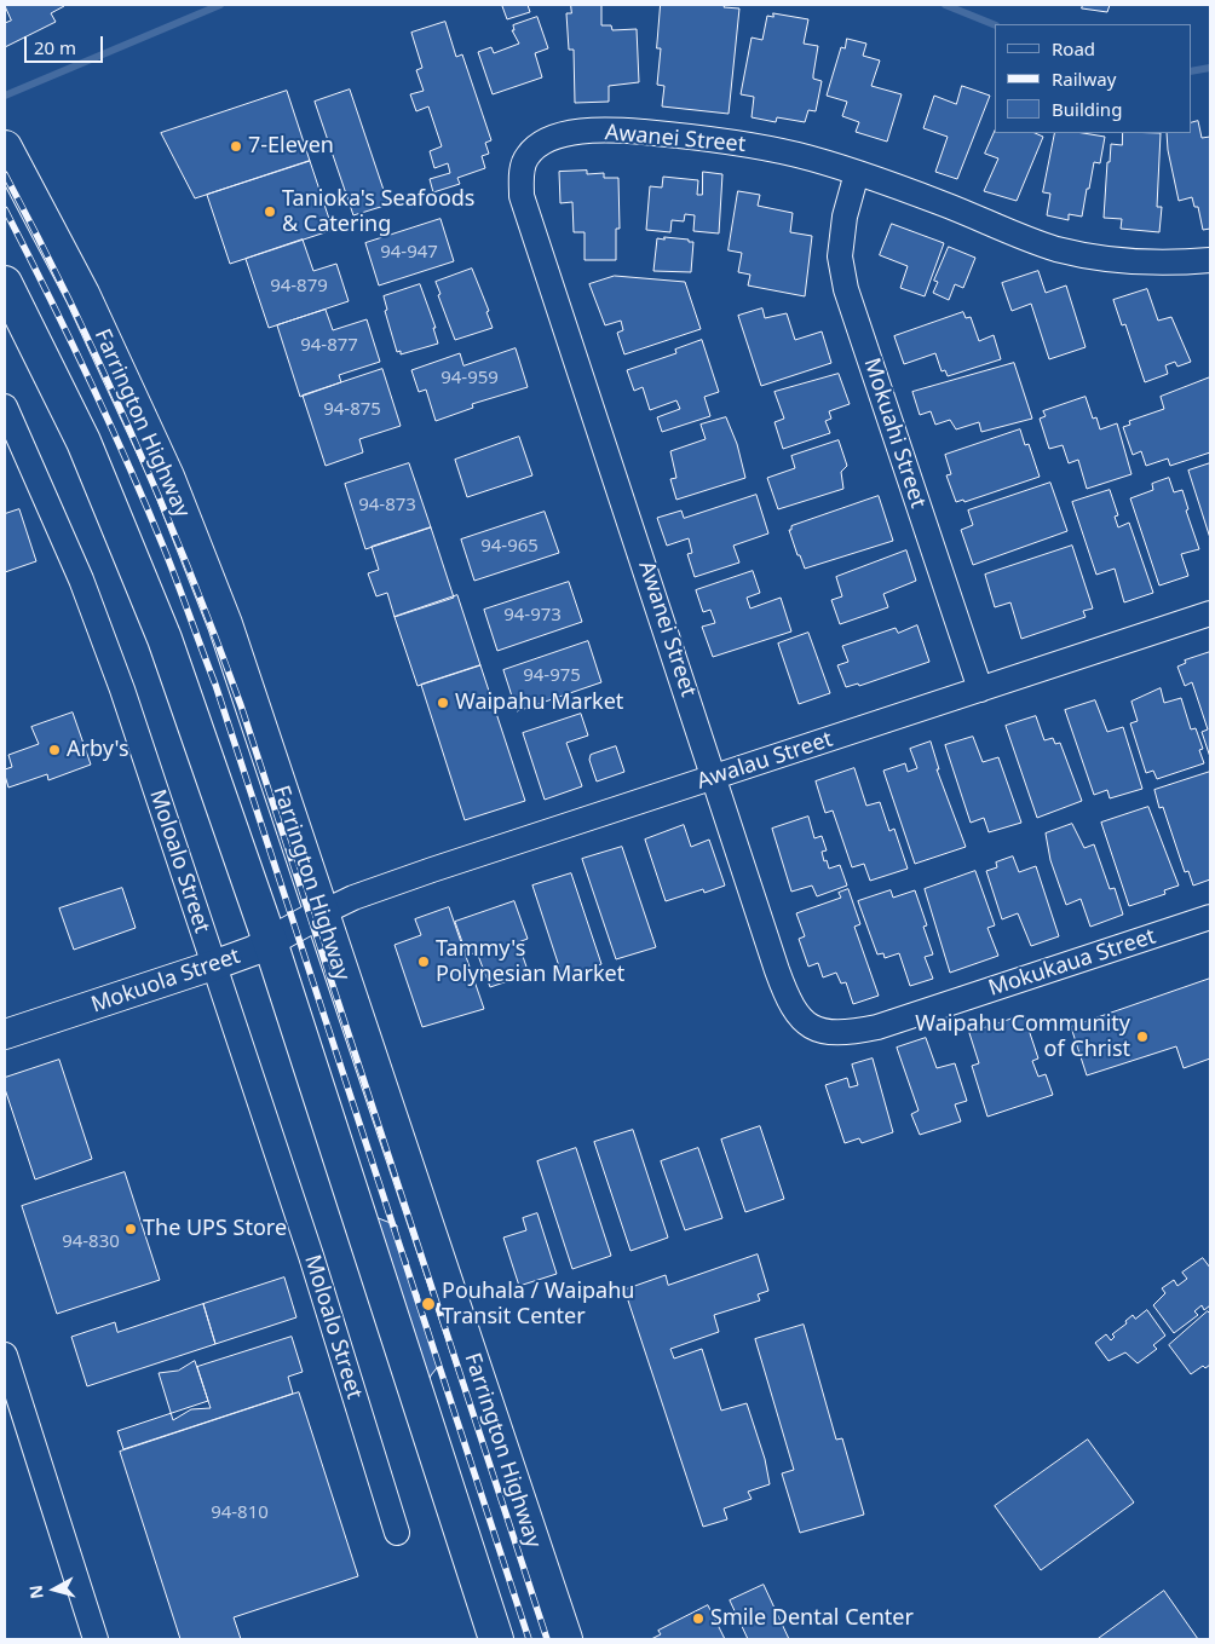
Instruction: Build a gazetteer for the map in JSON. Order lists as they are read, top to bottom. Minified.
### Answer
{"streets":{"main road":["Farrington Highway"],"street":["Awanei Street","Mokuahi Street","Awalau Street","Moloalo Street","Mokukaua Street","Mokuola Street"]},"crossings":[["Awanei Street","Mokuahi Street"],["Awanei Street","Awalau Street"],["Awanei Street","Mokukaua Street"],["Farrington Highway","Awalau Street"],["Farrington Highway","Mokuola Street"],["Mokuahi Street","Awalau Street"],["Awalau Street","Mokukaua Street"],["Awalau Street","Mokuola Street"],["Moloalo Street","Mokuola Street"]],"places":["7-Eleven","Tanioka's Seafoods & Catering","Waipahu Market","Arby's","Tammy's Polynesian Market","Waipahu Community of Christ","The UPS Store","Pouhala / Waipahu Transit Center","Smile Dental Center"],"house_numbers":["94-947","94-879","94-877","94-959","94-875","94-873","94-965","94-973","94-975","94-830","94-810"],"legend":["Road","Railway","Building"],"scale_bar":"20 m","north":"left"}
